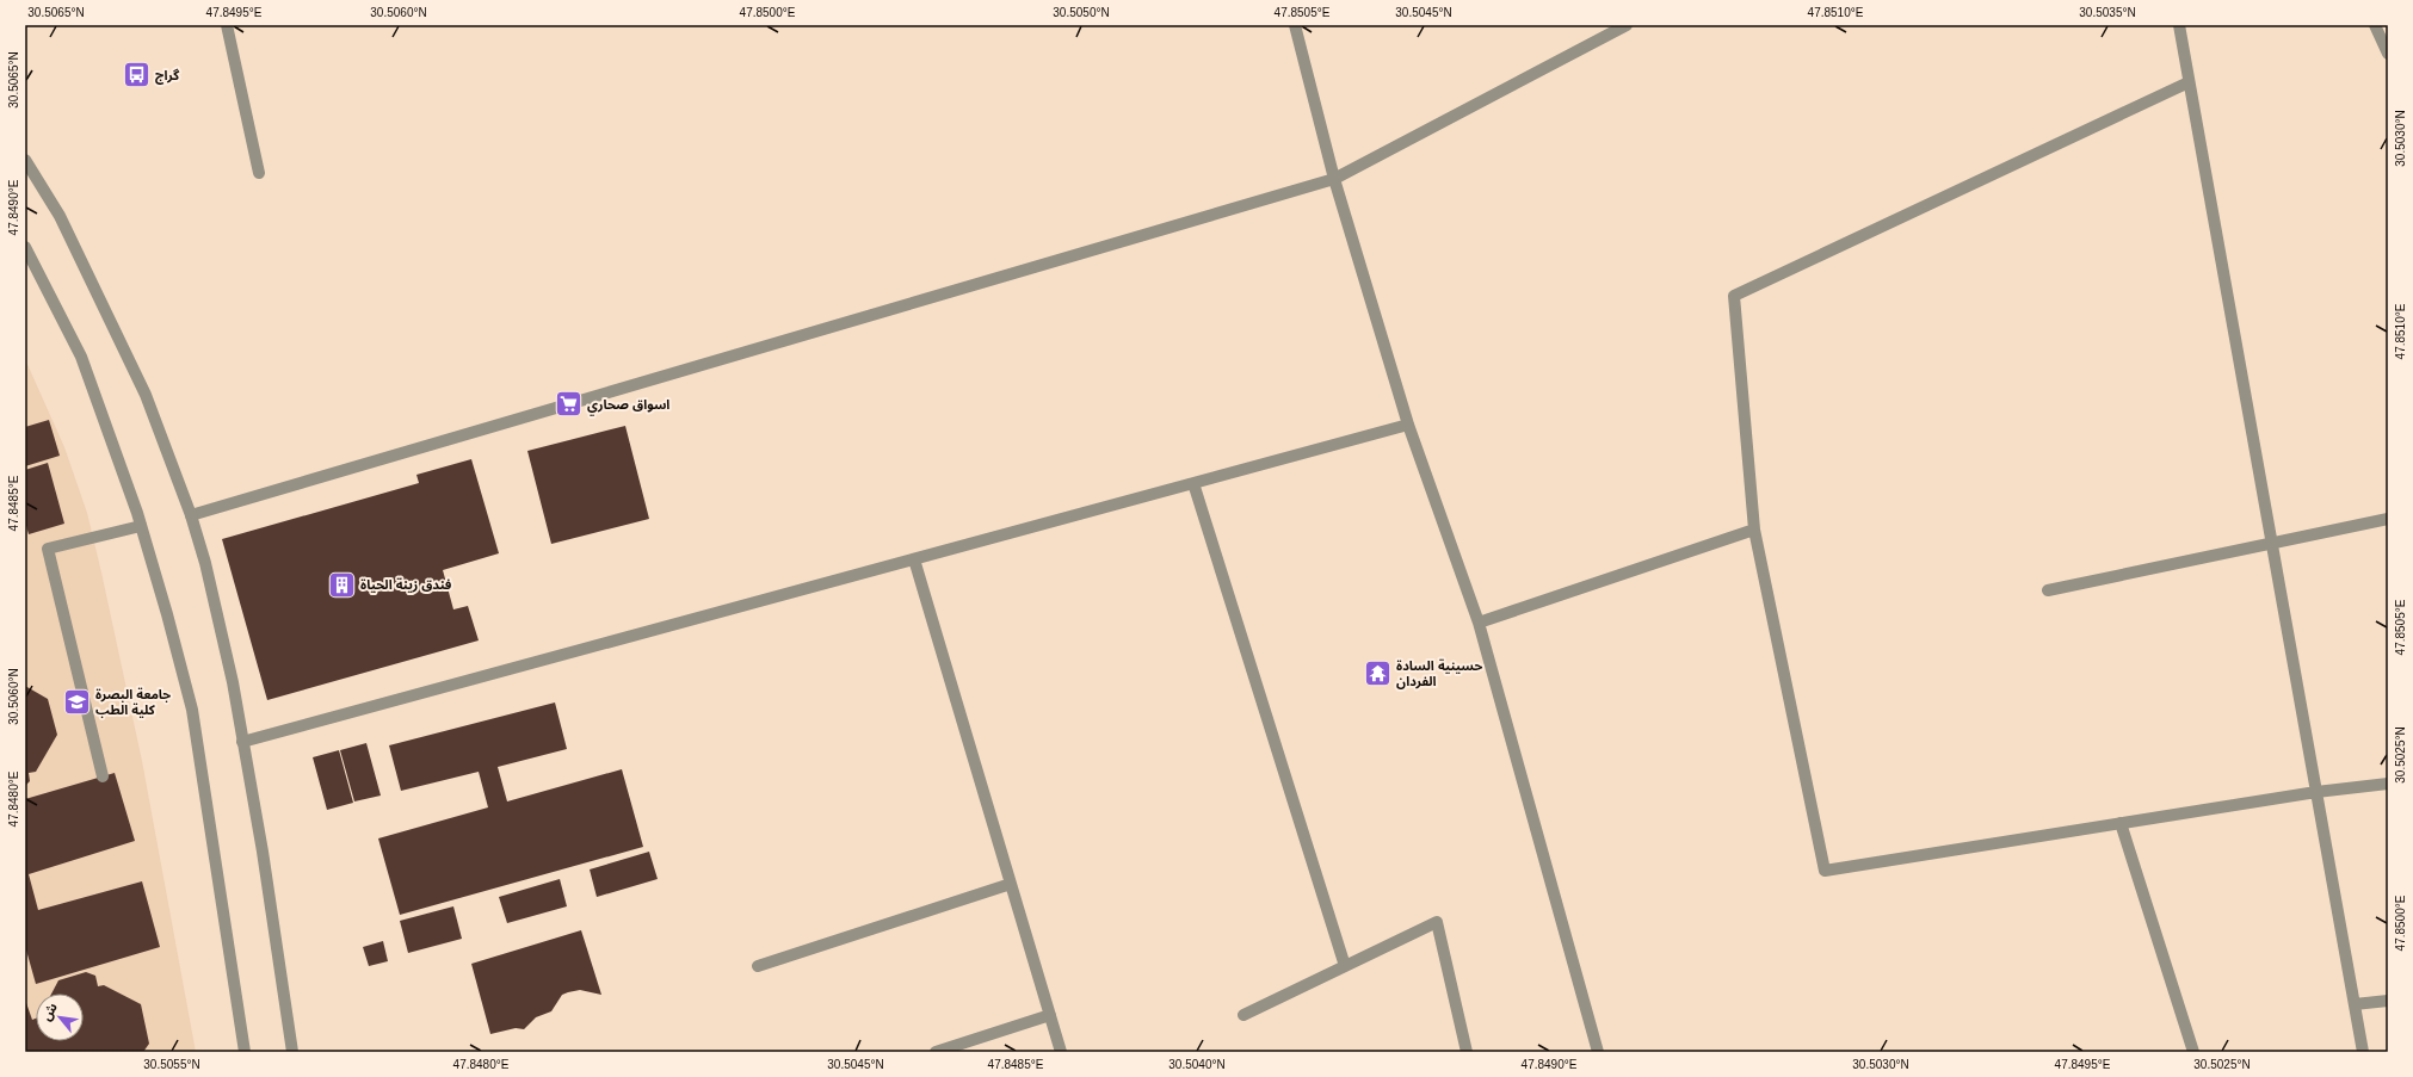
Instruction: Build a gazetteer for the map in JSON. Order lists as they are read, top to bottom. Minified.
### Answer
{"places":{"bus stop":["گراج"],"supermarket":["اسواق صحاري"],"building":["فندق زينة الحياة"],"temple":["حسينية السادة الفردان"],"school or university":["جامعة البصرة كلية الطب"]},"north":"top left","coordinates":["30.5065°N","47.8495°E","30.5060°N","47.8500°E","30.5050°N","47.8505°E","30.5045°N","47.8510°E","30.5035°N","30.5030°N","47.8490°E","47.8485°E","30.5025°N","47.8480°E","30.5055°N","30.5040°N"]}
